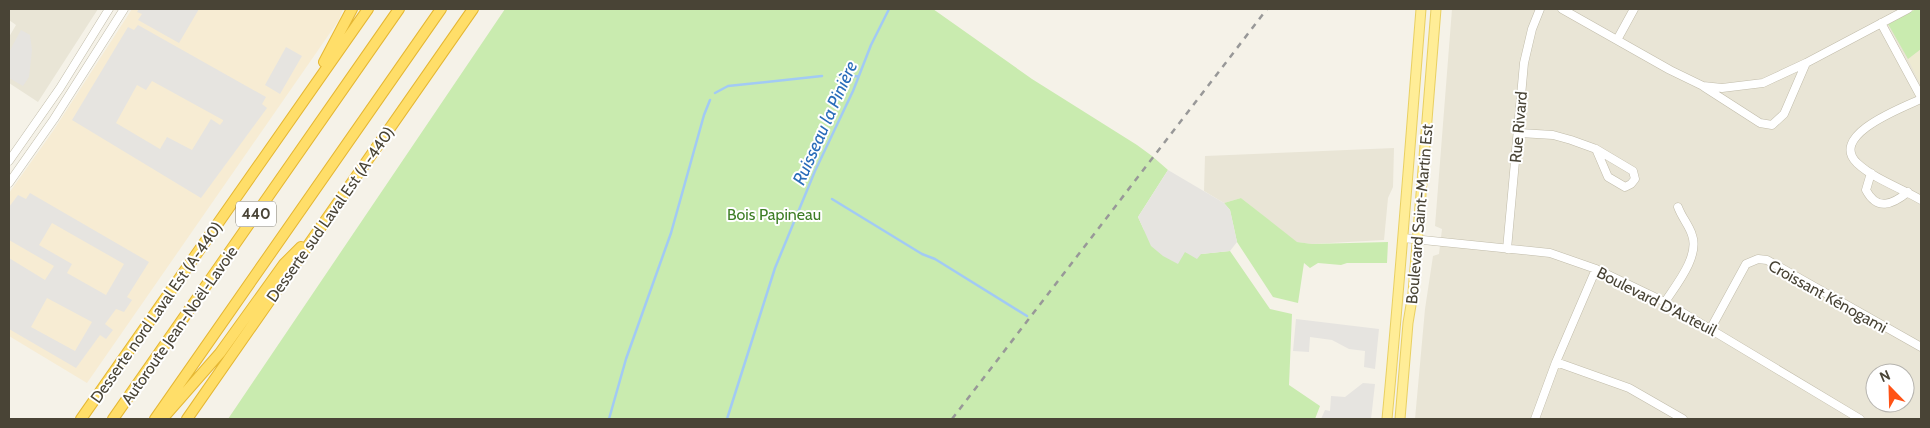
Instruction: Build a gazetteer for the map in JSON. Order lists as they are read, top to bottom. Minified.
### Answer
{"streets":{"highway":["440","Desserte sud Laval Est (A-440)","Desserte nord Laval Est (A-440)","Autoroute Jean-Noël-Lavoie"],"main road":["Boulevard Saint-Martin Est"],"street":["Rue Rivard","Croissant Kénogami","Boulevard D'Auteuil"]},"crossings":[["Rue Rivard","Boulevard D'Auteuil"],["Boulevard Saint-Martin Est","Boulevard D'Auteuil"],["Croissant Kénogami","Boulevard D'Auteuil"]],"water":["Ruisseau la Pinière"],"parks":["Bois Papineau"],"north":"top left"}
